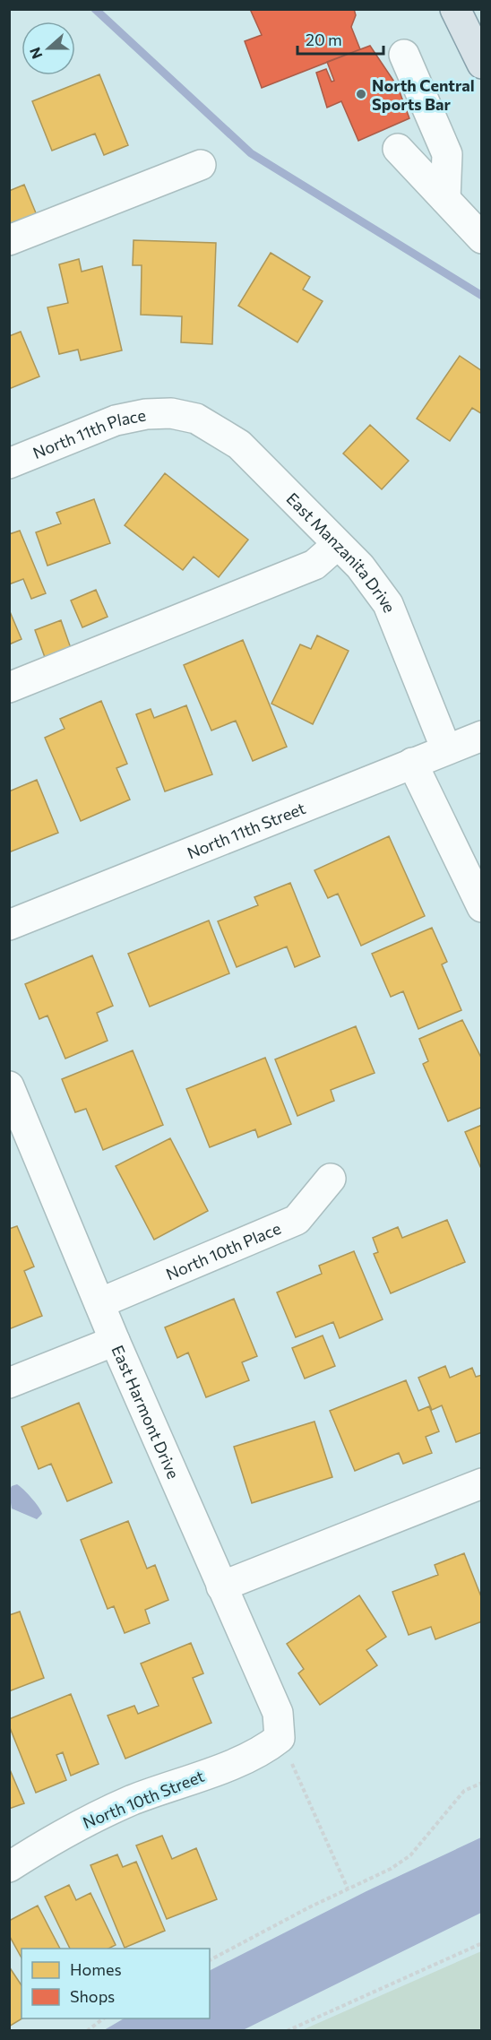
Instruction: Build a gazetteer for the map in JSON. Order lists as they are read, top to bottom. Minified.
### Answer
{"streets":{"street":["North 11th Place","East Manzanita Drive","North 11th Street","North 10th Place","East Harmont Drive","North 10th Street"]},"crossings":[["North 11th Place","East Manzanita Drive"],["East Manzanita Drive","North 11th Street"],["North 10th Place","East Harmont Drive"],["East Harmont Drive","North 10th Street"]],"places":["North Central Sports Bar"],"legend":["Homes","Shops"],"scale_bar":"20 m","north":"left"}
